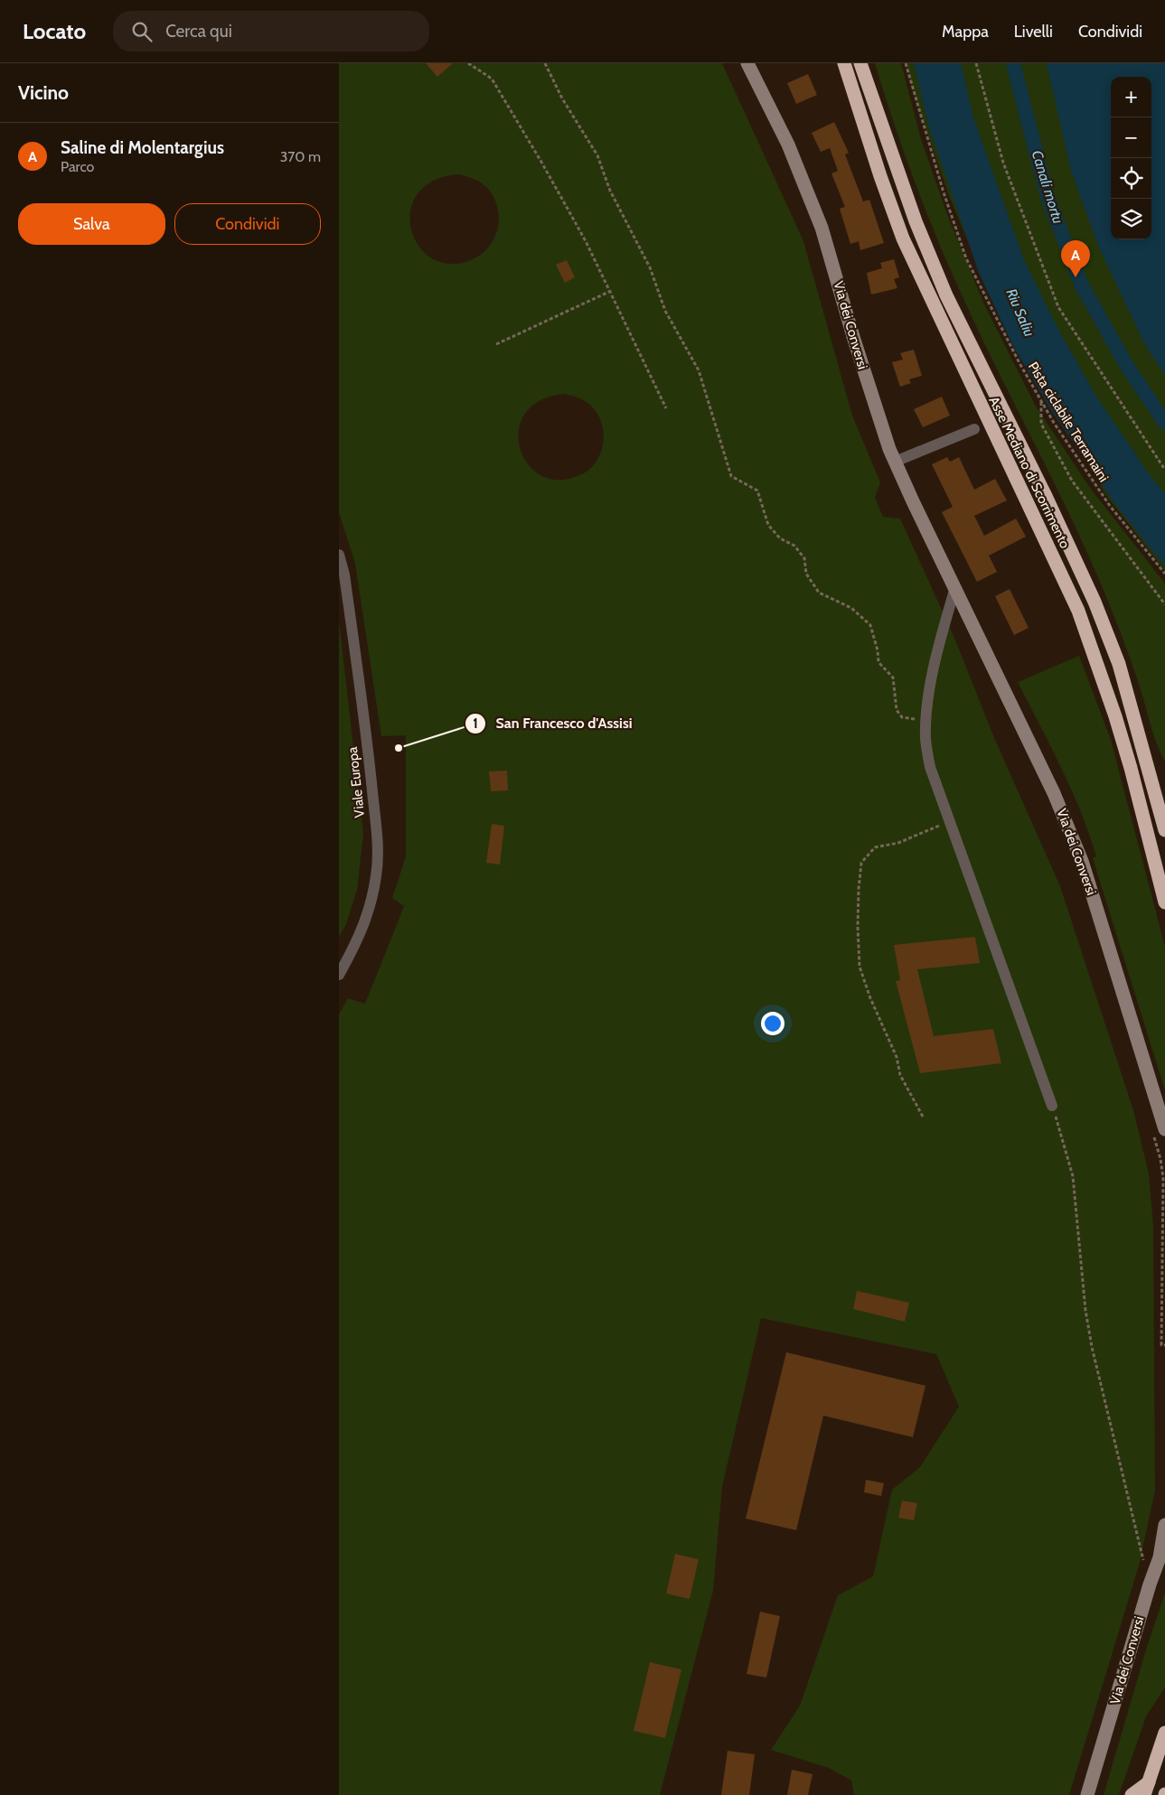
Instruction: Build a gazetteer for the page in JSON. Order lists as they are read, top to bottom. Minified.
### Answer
{"streets":{"highway":["Asse Mediano di Scorrimento"],"street":["Via dei Conversi","Viale Europa"],"path":["Pista ciclabile Terramaini"]},"water":["Canali mortu","Riu Saliu"],"places":["San Francesco d'Assisi"],"page":{"header":"Locato","search":"Cerca qui","nav":["Mappa","Livelli","Condividi"],"heading":"Vicino","map_buttons":["+","−"],"list":[{"mark":"A","name":"Saline di Molentargius","note":"Parco","value":"370 m"}],"buttons":["Salva","Condividi"],"pins":"A"}}
